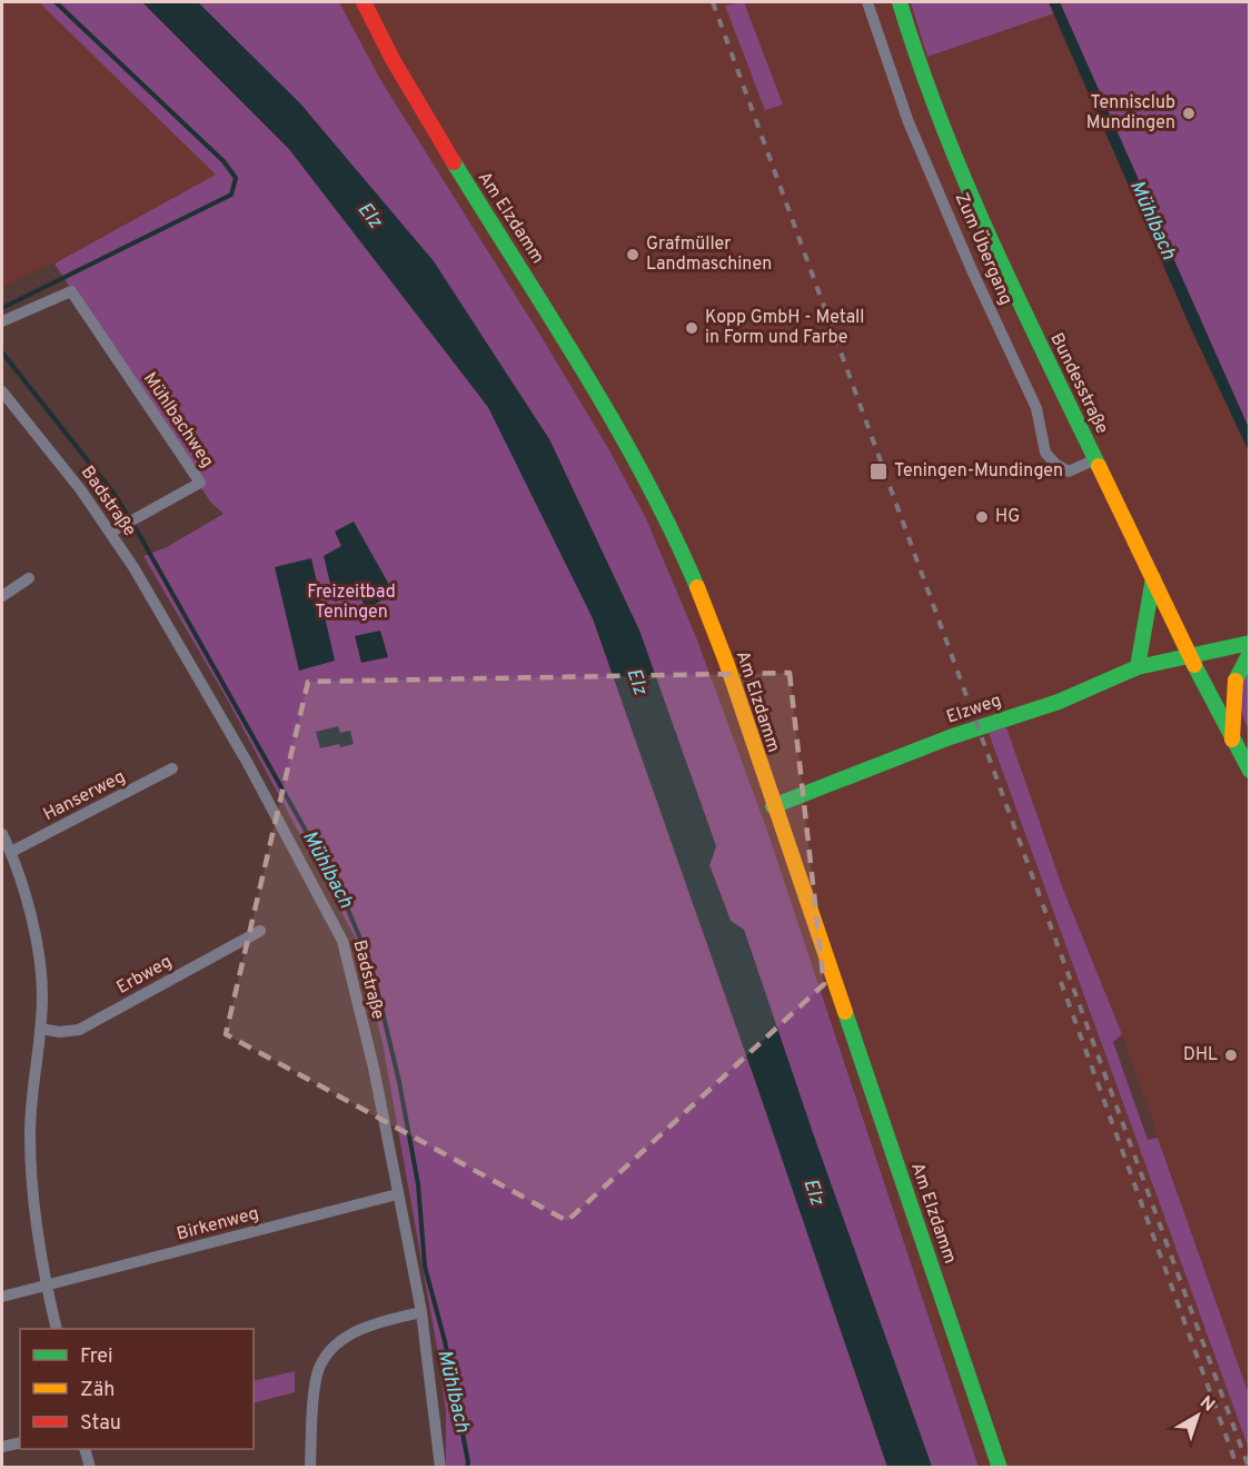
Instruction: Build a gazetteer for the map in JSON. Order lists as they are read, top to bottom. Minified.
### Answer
{"streets":{"street":["Am Elzdamm","Zum Übergang","Bundesstraße","Mühlbachweg","Badstraße","Elzweg","Hanserweg","Erbweg","Birkenweg"]},"crossings":[["Am Elzdamm","Elzweg"],["Zum Übergang","Bundesstraße"],["Bundesstraße","Elzweg"],["Mühlbachweg","Badstraße"],["Badstraße","Birkenweg"]],"water":["Elz","Mühlbach"],"parks":["Freizeitbad Teningen"],"places":{"other":["Tennisclub Mundingen","Grafmüller Landmaschinen","Kopp GmbH - Metall in Form und Farbe","HG","DHL"],"transit":["Teningen-Mundingen"]},"legend":["Frei","Zäh","Stau"],"north":"top right"}
